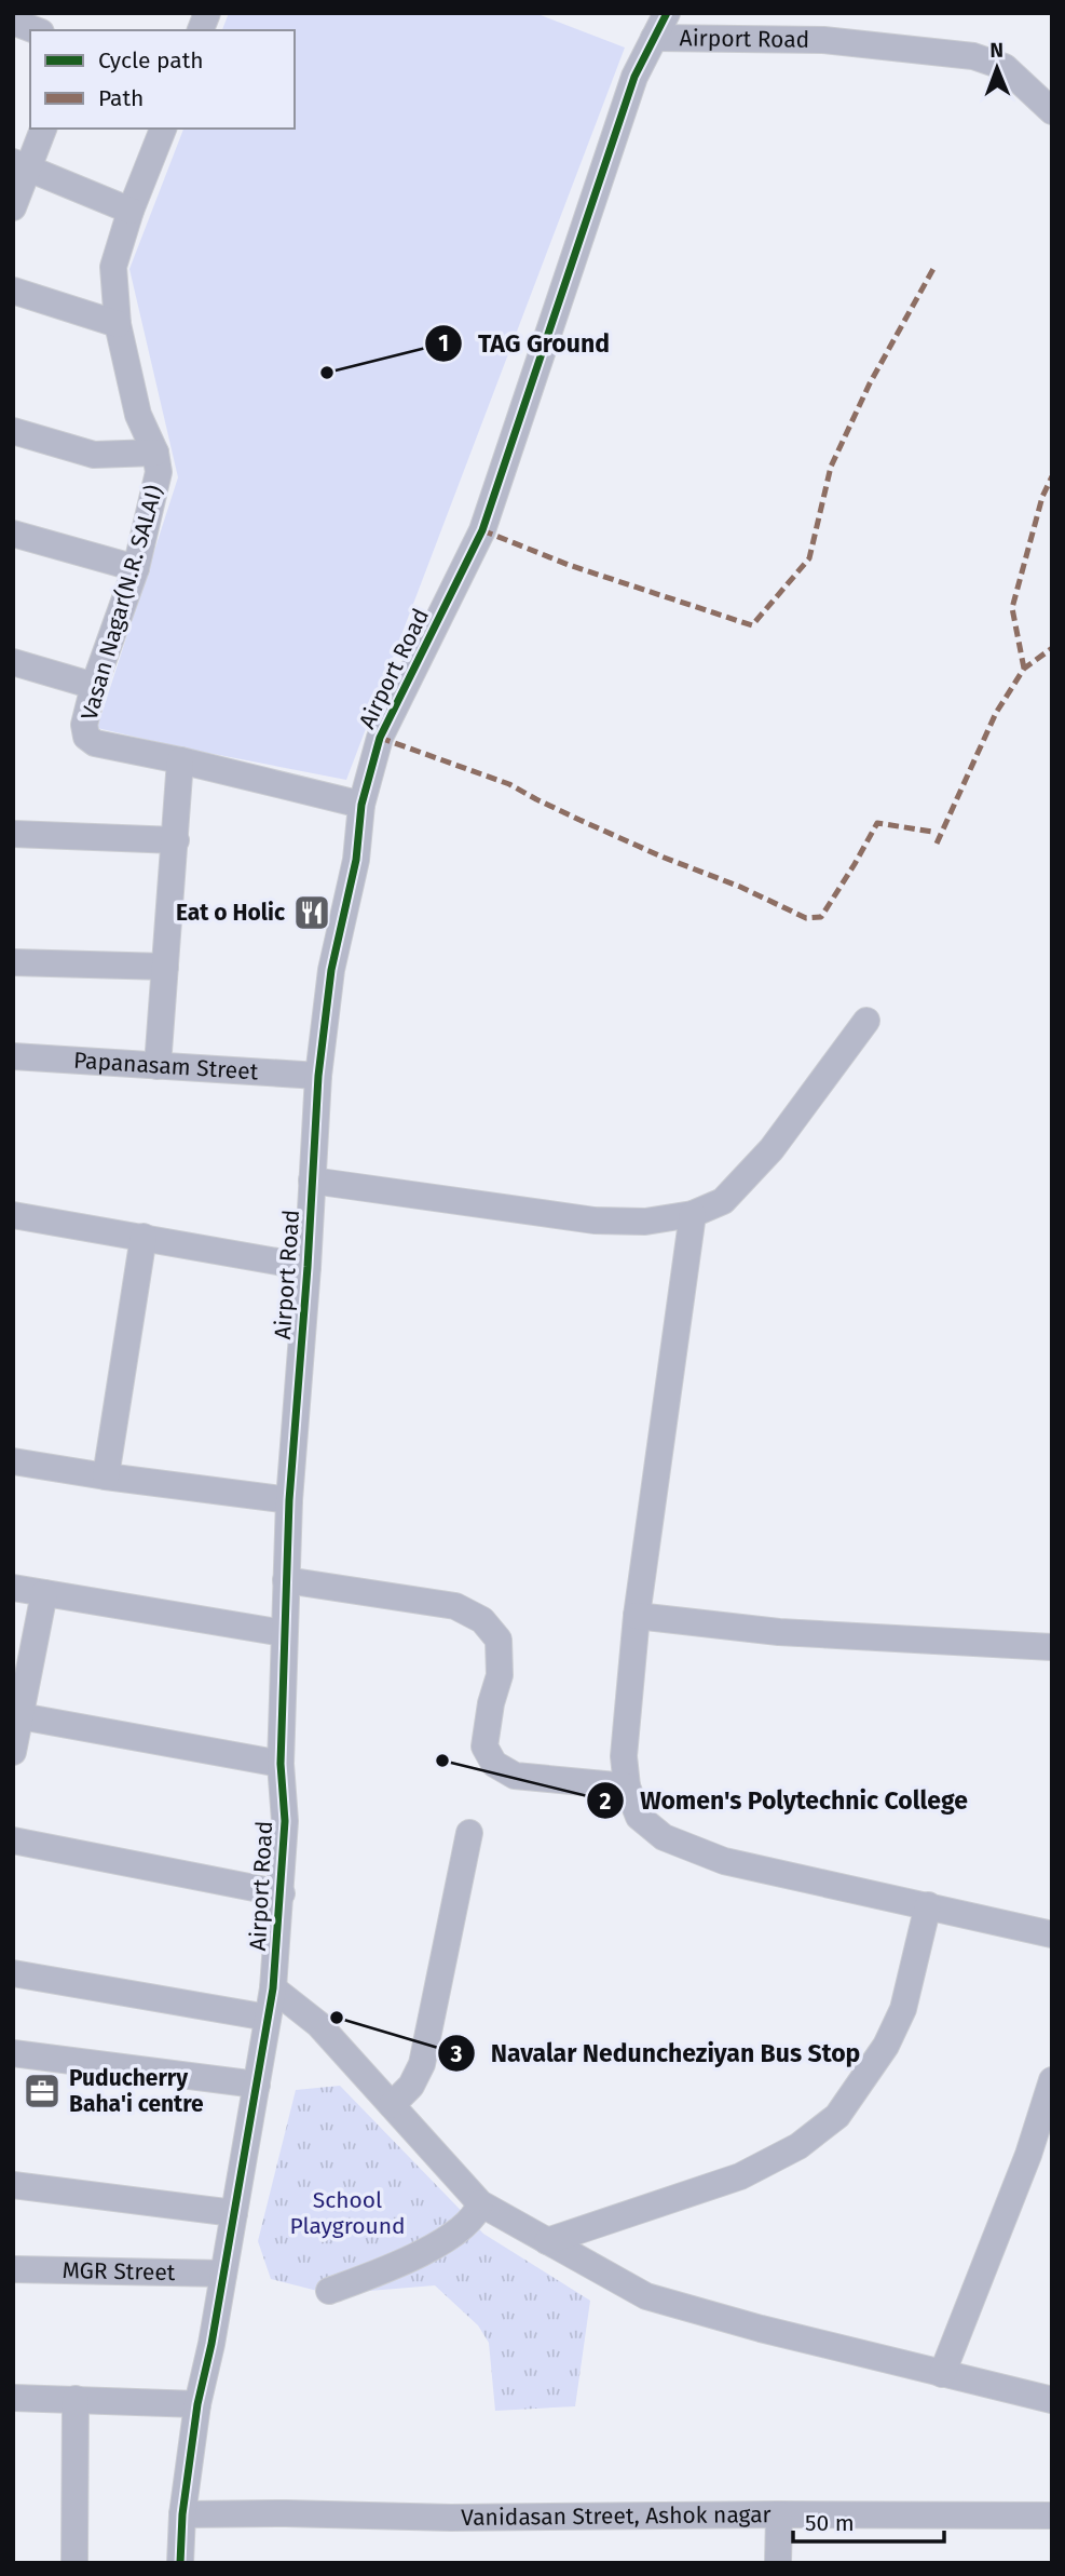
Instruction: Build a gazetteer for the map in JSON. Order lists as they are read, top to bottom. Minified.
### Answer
{"streets":{"street":["Airport Road","Vasan Nagar(N.R. SALAI)","Papanasam Street","MGR Street","Vanidasan Street, Ashok nagar"]},"crossings":[["Airport Road","Vasan Nagar(N.R. SALAI)"],["Airport Road","Papanasam Street"],["Airport Road","MGR Street"],["Airport Road","Vanidasan Street, Ashok nagar"]],"parks":["School Playground"],"places":{"other":["TAG Ground","Women's Polytechnic College","Navalar Neduncheziyan Bus Stop"],"restaurant":["Eat o Holic"],"office":["Puducherry Baha'i centre"]},"legend":["Cycle path","Path"],"scale_bar":"50 m","north":"top"}
